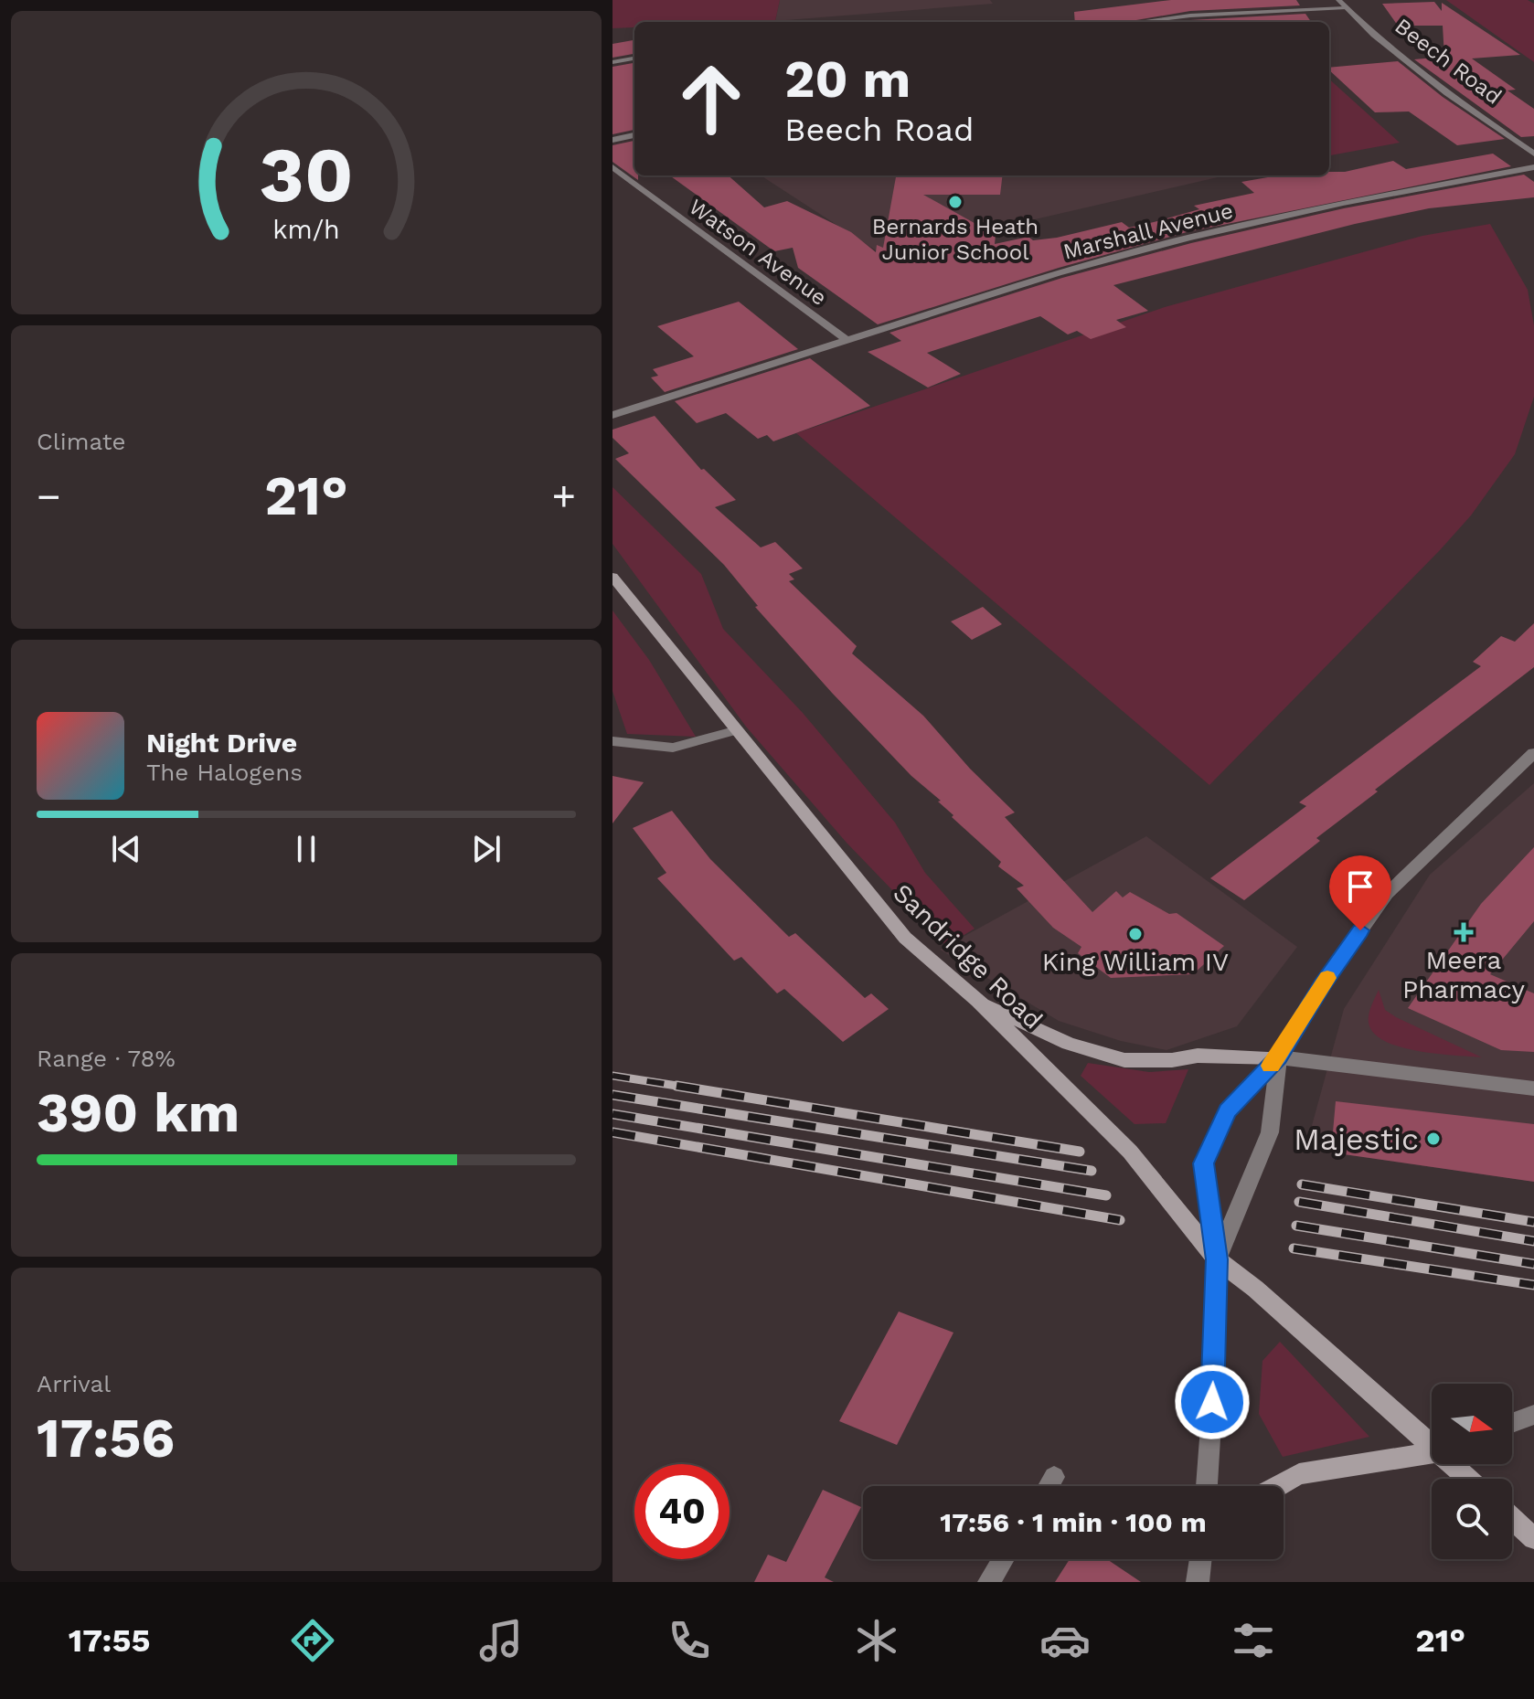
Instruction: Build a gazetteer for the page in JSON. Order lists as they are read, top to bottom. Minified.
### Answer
{"streets":{"main road":["Sandridge Road"],"street":["Beech Road","Marshall Avenue","Watson Avenue"]},"crossings":[["Marshall Avenue","Watson Avenue"]],"places":{"other":["Bernards Heath Junior School","King William IV","Majestic"],"health":["Meera Pharmacy"]},"north":"right","page":{"turn":["20 m","Beech Road"],"tile":["Climate",["Range · 78%","390 km"],["Arrival","17:56"]],"heat":["−","21°","+"],"song":["Night Drive","The Halogens"],"limit":"40","trip":"17:56 · 1 min · 100 m","tabs":["17:55","21°"],"gauge":["30","km/h"]}}
